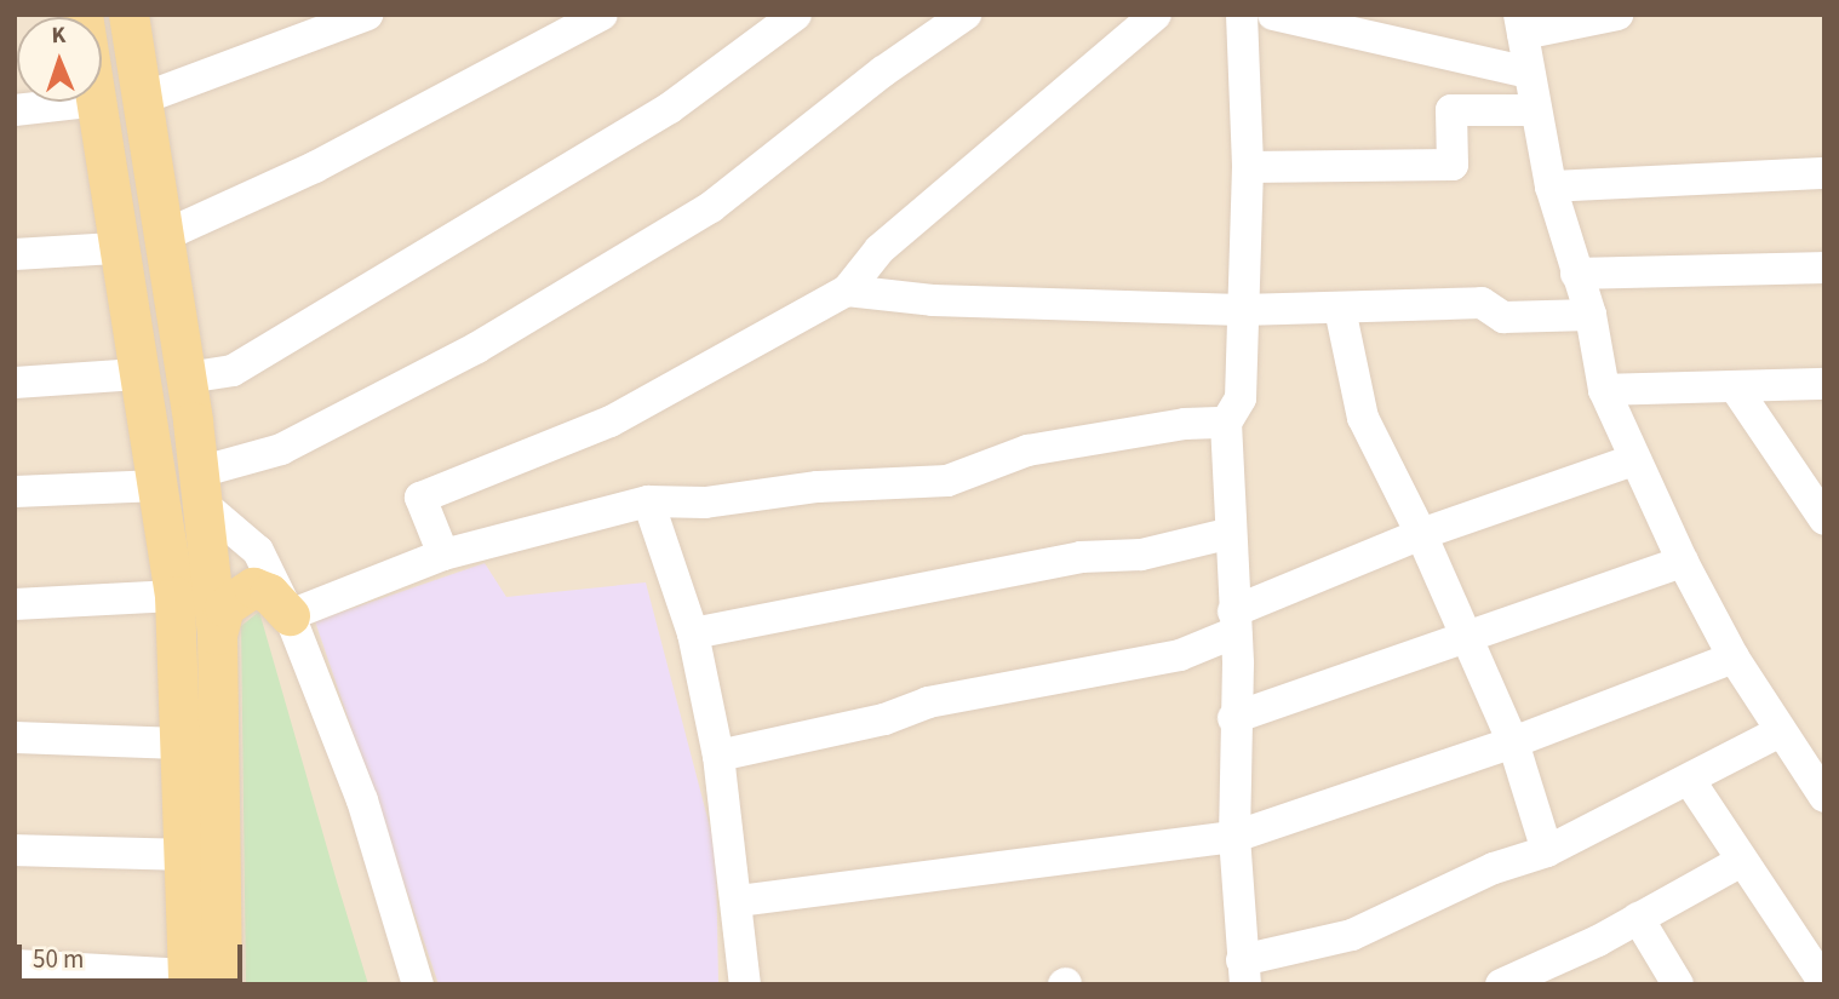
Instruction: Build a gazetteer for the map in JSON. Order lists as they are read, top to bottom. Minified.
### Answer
{"scale_bar":"50 m","north":"top"}
